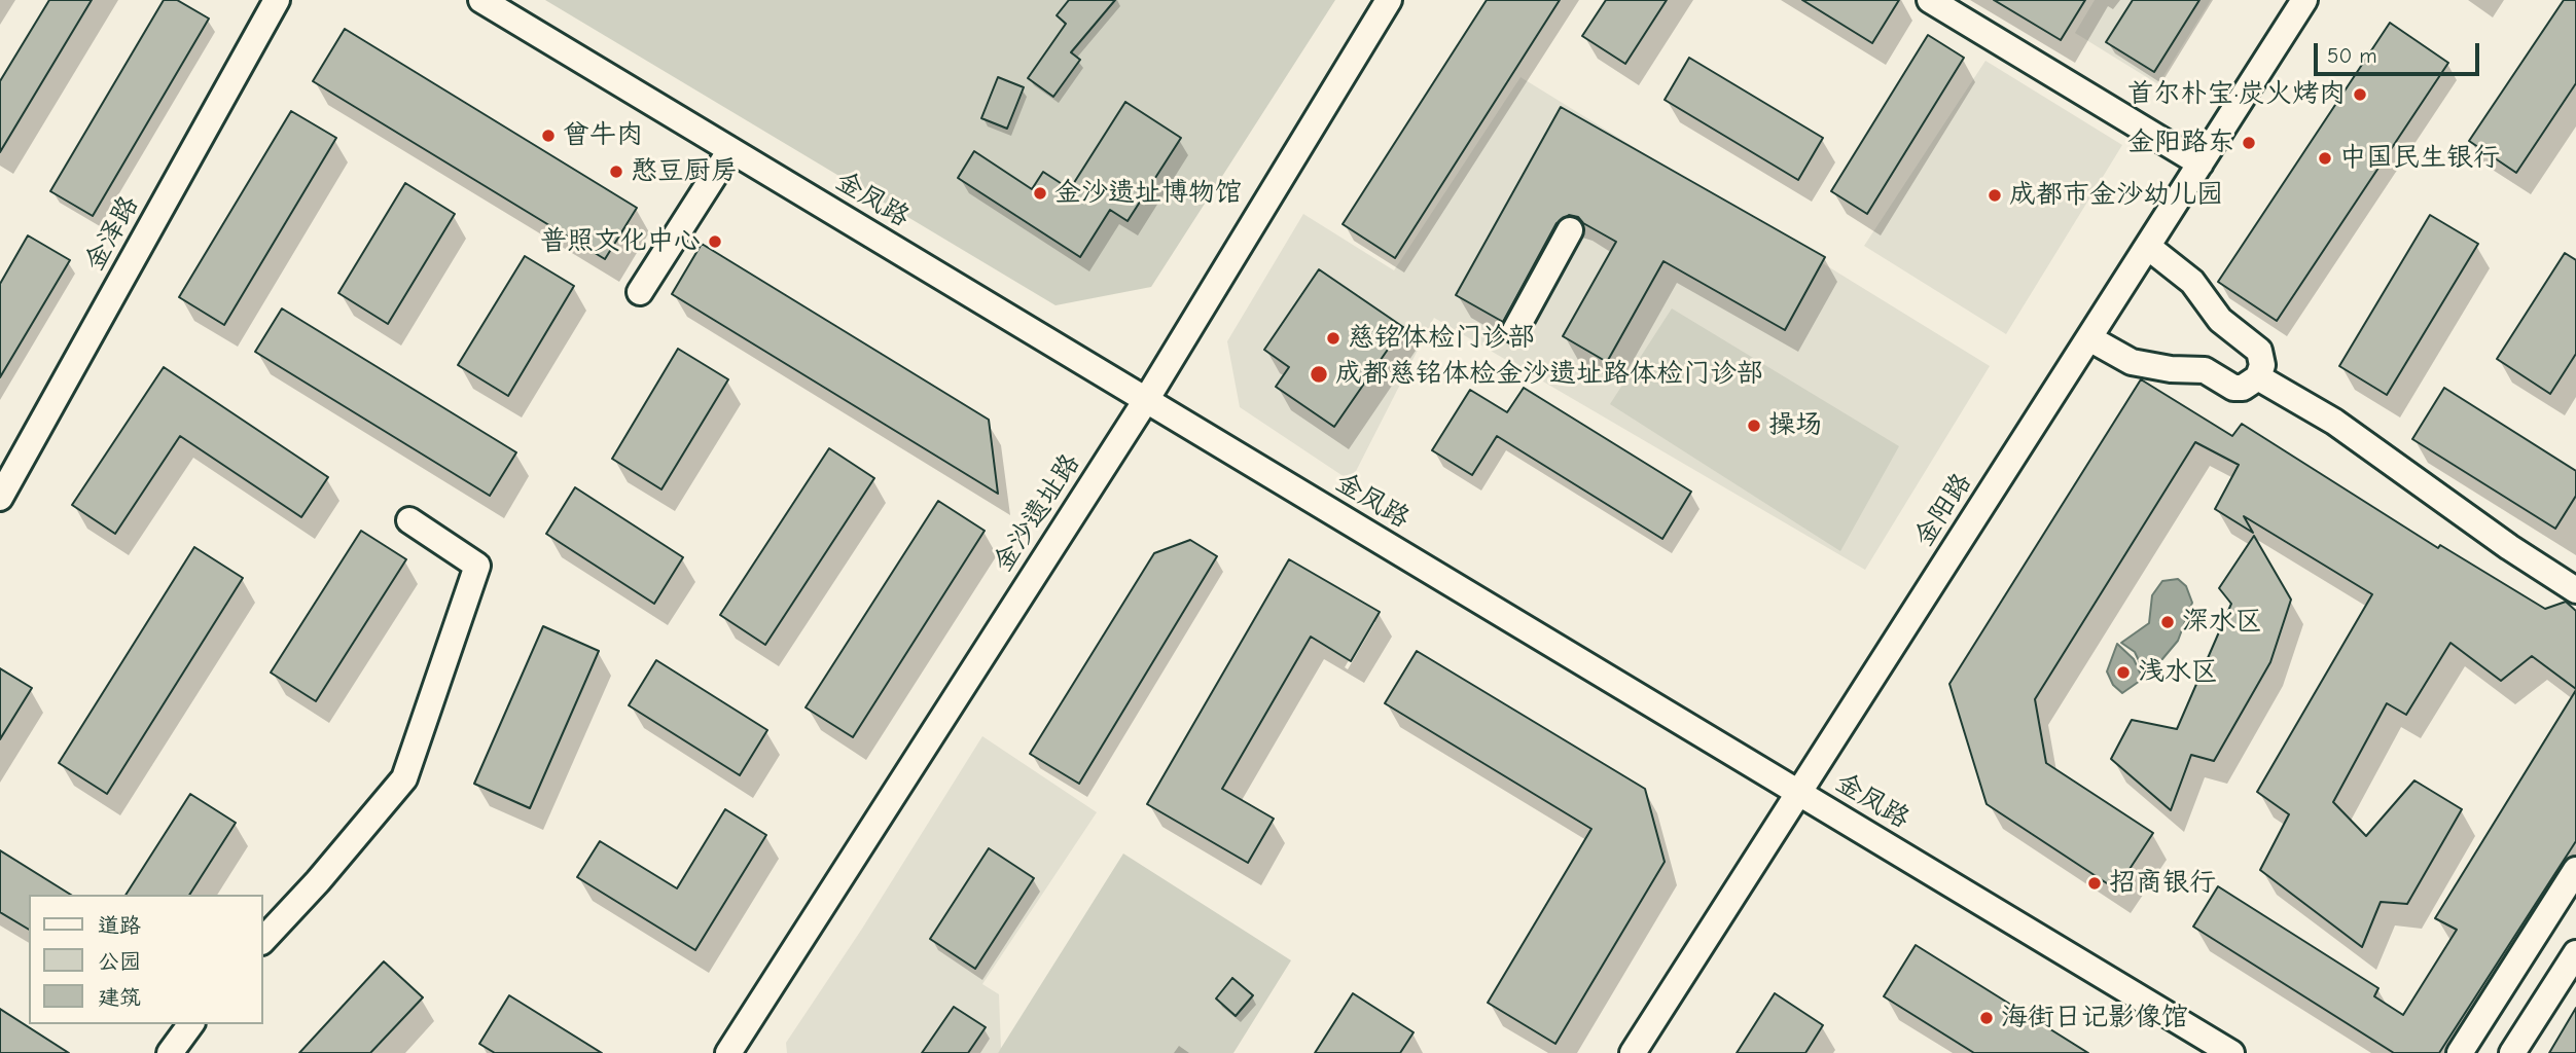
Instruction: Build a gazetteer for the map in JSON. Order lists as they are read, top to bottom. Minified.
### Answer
{"streets":{"street":["金凤路","金泽路","金阳路","金沙遗址路"]},"crossings":[["金凤路","金阳路"],["金凤路","金沙遗址路"]],"places":["首尔朴宝·炭火烤肉","曾牛肉","金阳路东","中国民生银行","憨豆厨房","金沙遗址博物馆","成都市金沙幼儿园","普照文化中心","慈铭体检门诊部","成都慈铭体检金沙遗址路体检门诊部","操场","深水区","浅水区","招商银行","海街日记影像馆"],"legend":["道路","公园","建筑"],"scale_bar":"50 m"}
